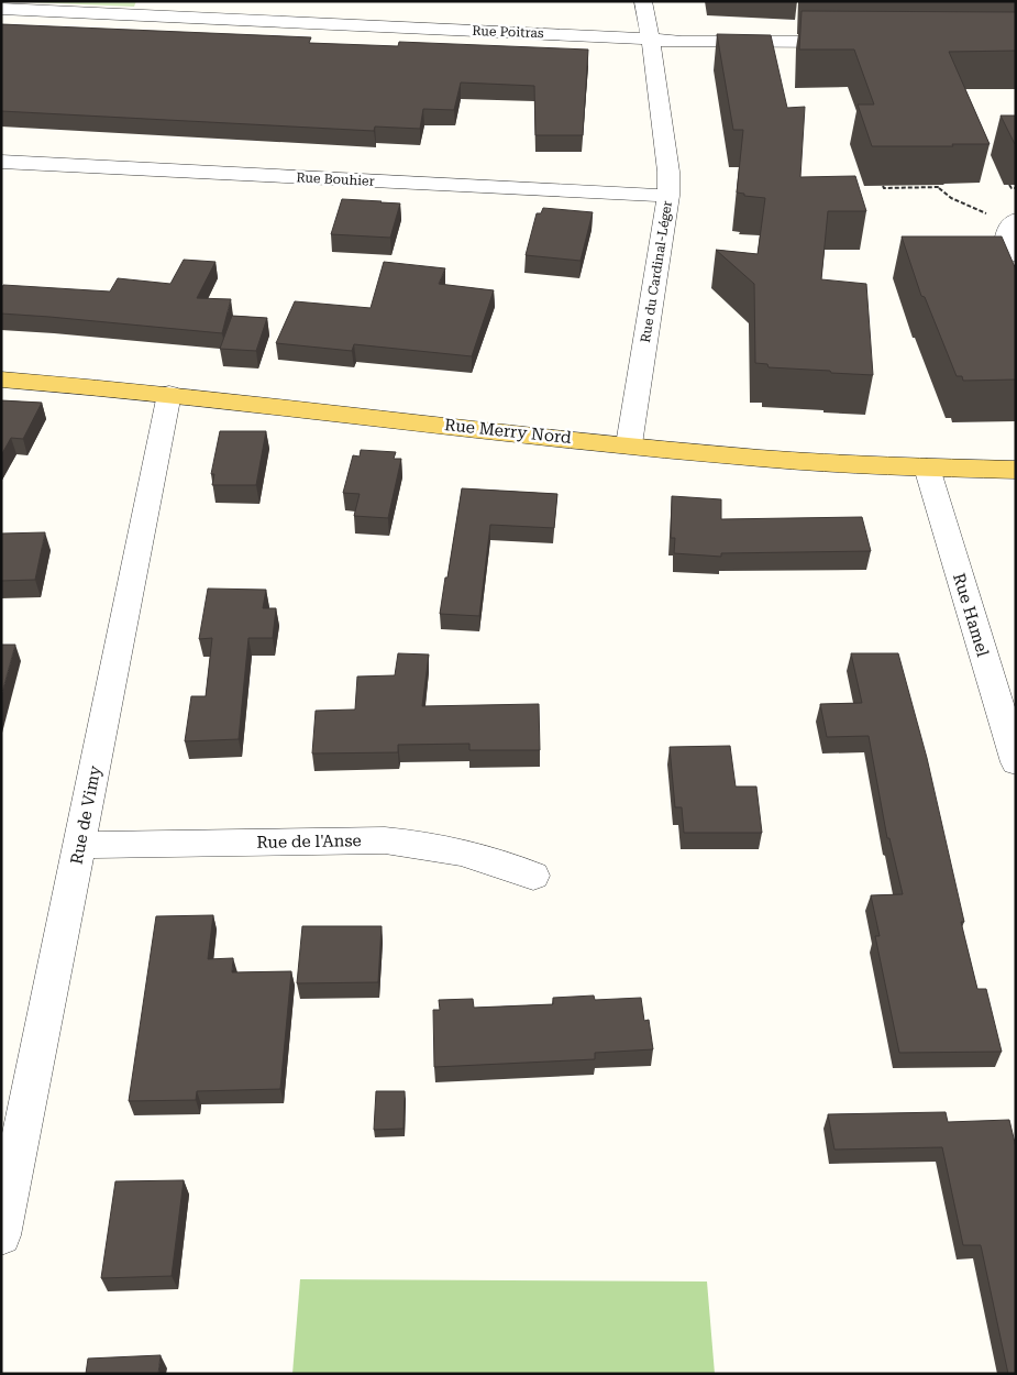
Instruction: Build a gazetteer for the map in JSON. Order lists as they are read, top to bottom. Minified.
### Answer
{"streets":{"main road":["Rue Merry Nord"],"street":["Rue Poitras","Rue Bouhier","Rue du Cardinal-Léger","Rue Hamel","Rue de Vimy","Rue de l'Anse"]},"crossings":[["Rue Poitras","Rue du Cardinal-Léger"],["Rue Bouhier","Rue du Cardinal-Léger"],["Rue du Cardinal-Léger","Rue Merry Nord"],["Rue Merry Nord","Rue Hamel"],["Rue Merry Nord","Rue de Vimy"],["Rue de Vimy","Rue de l'Anse"]]}
